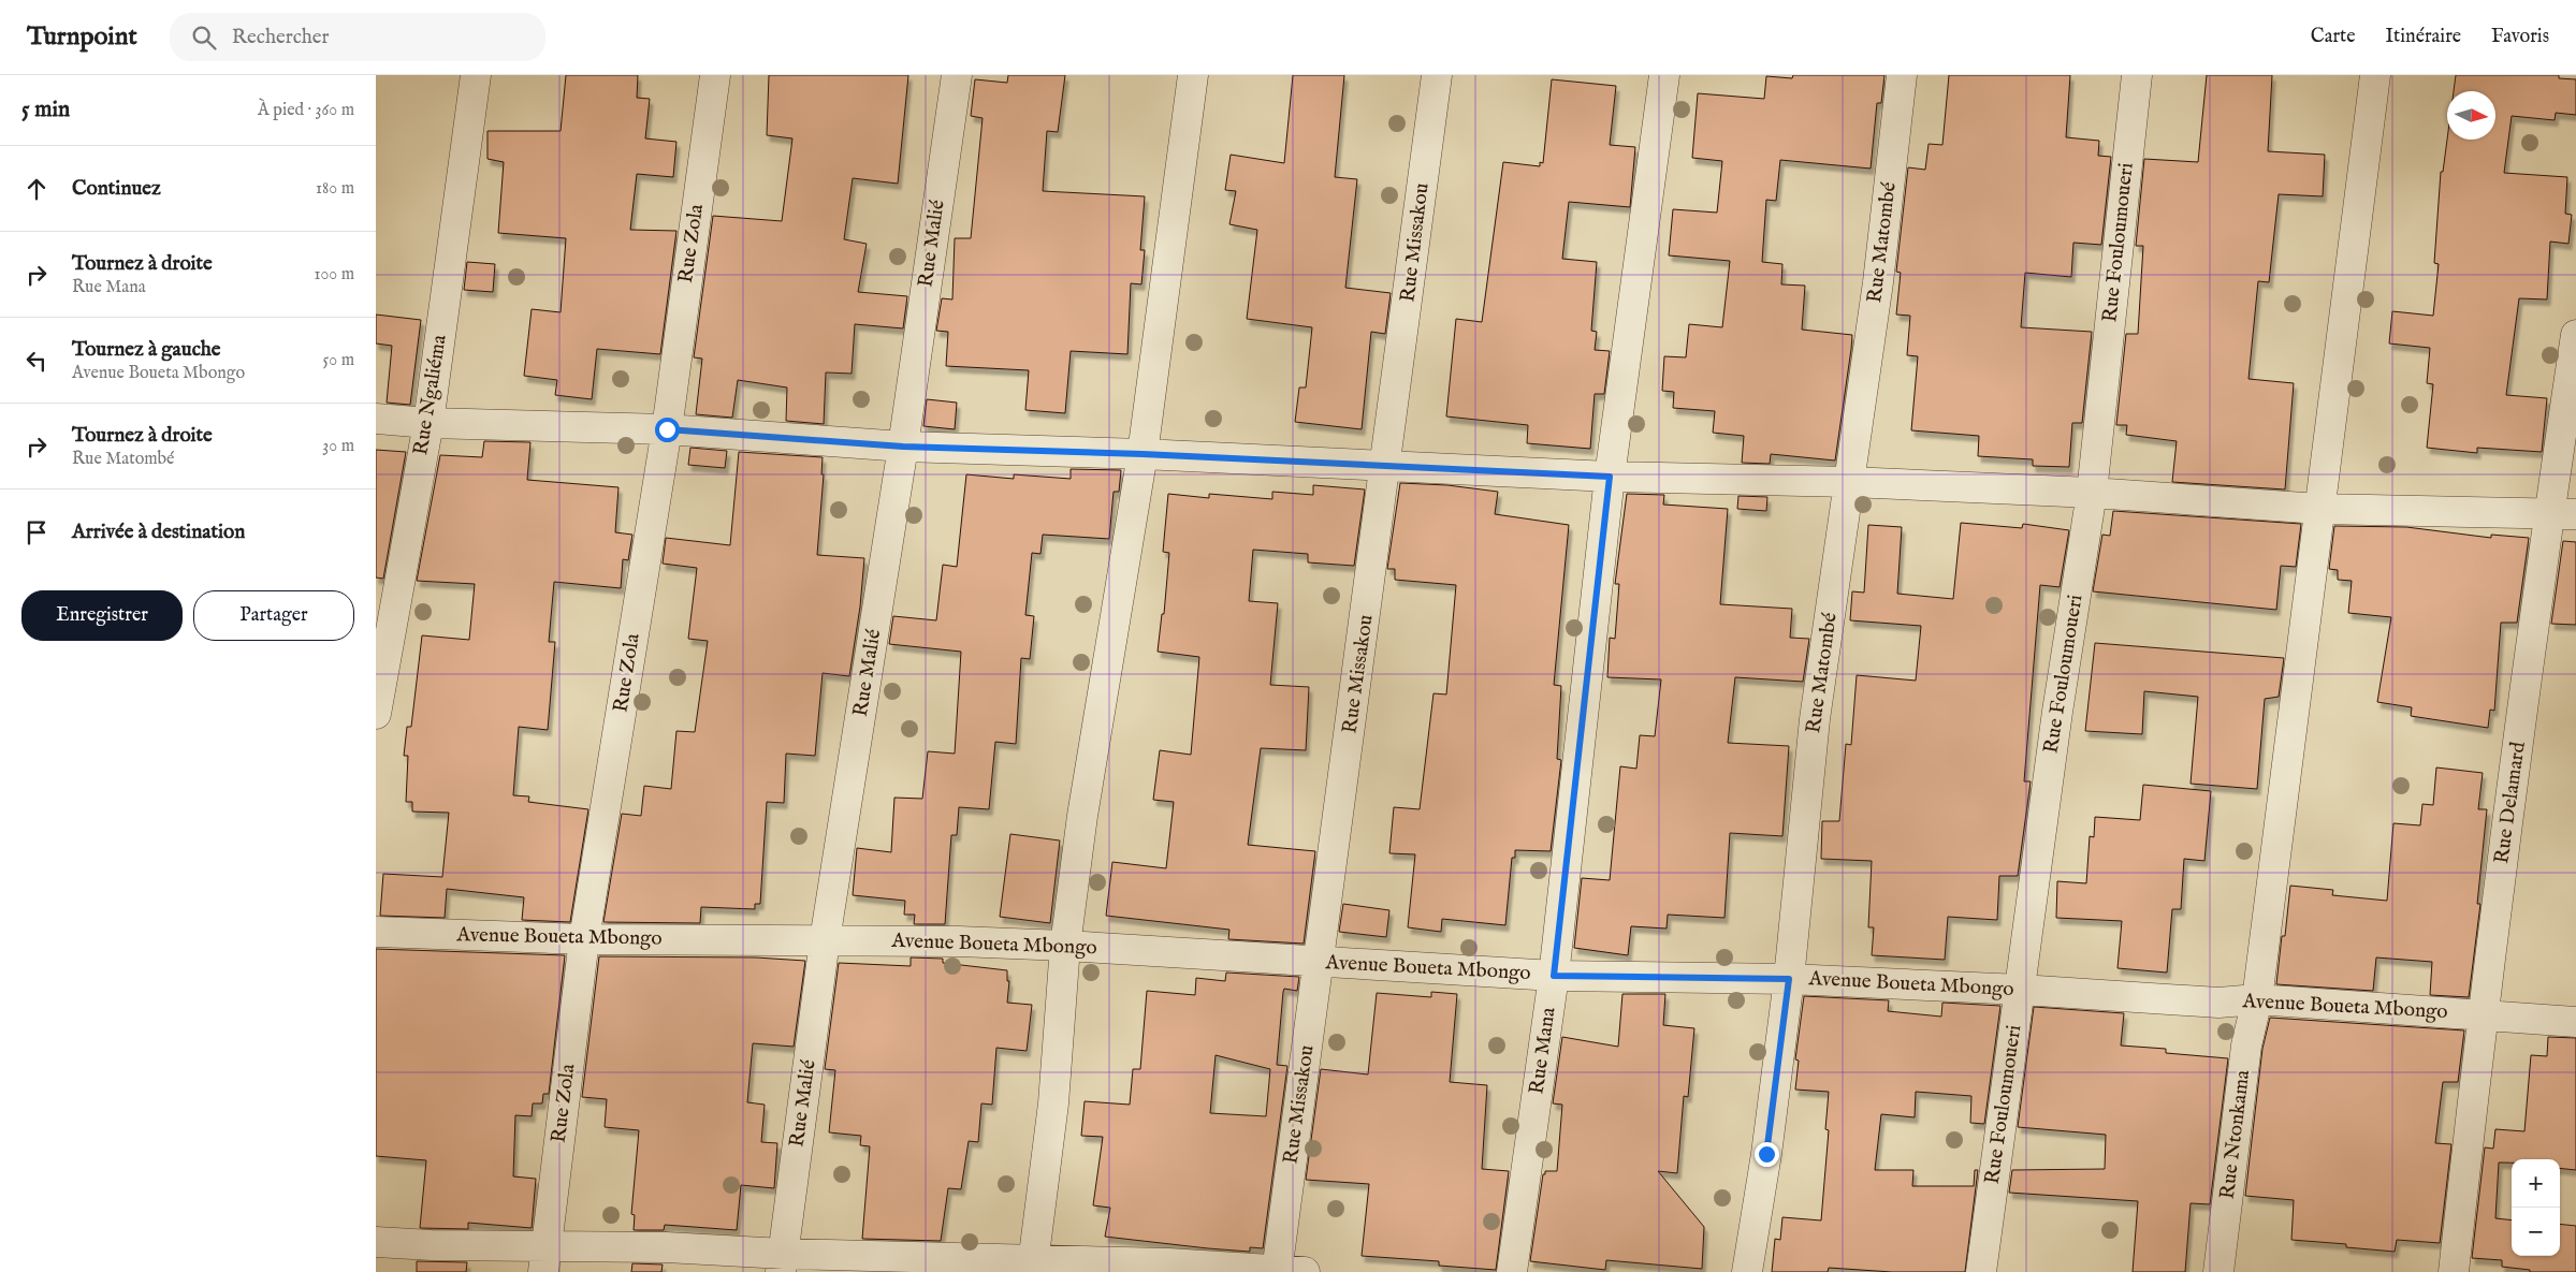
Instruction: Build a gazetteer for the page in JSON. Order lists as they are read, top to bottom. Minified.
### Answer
{"streets":{"street":["Rue Missakou","Rue Matombé","Rue Fouloumoueri","Rue Zola","Rue Malié","Rue Ngaliéma","Rue Delamard","Avenue Boueta Mbongo","Rue Mana","Rue Ntonkama"]},"crossings":[["Rue Missakou","Avenue Boueta Mbongo"],["Rue Matombé","Avenue Boueta Mbongo"],["Rue Fouloumoueri","Avenue Boueta Mbongo"],["Rue Zola","Avenue Boueta Mbongo"],["Rue Malié","Avenue Boueta Mbongo"],["Rue Delamard","Avenue Boueta Mbongo"],["Avenue Boueta Mbongo","Rue Mana"],["Avenue Boueta Mbongo","Rue Ntonkama"]],"north":"right","page":{"header":"Turnpoint","search":"Rechercher","nav":["Carte","Itinéraire","Favoris"],"heading":["5 min","À pied · 360 m"],"list":[["Continuez","180 m"],["Tournez à droite","Rue Mana","100 m"],["Tournez à gauche","Avenue Boueta Mbongo","50 m"],["Tournez à droite","Rue Matombé","30 m"],"Arrivée à destination"],"buttons":["Enregistrer","Partager"],"map_buttons":["+","−"]}}
